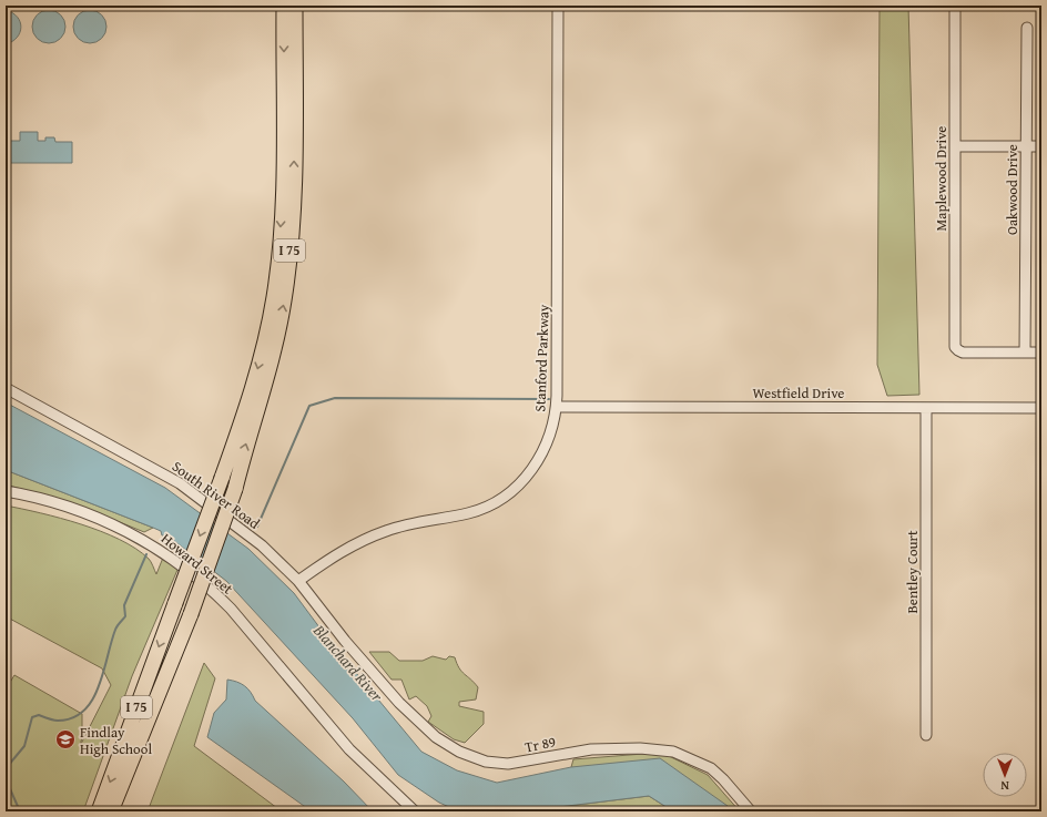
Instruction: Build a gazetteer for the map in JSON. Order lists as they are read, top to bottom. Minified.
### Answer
{"streets":{"highway":["I 75"],"street":["Maplewood Drive","Oakwood Drive","Stanford Parkway","Westfield Drive","South River Road","Howard Street","Bentley Court","Tr 89"]},"crossings":[["Maplewood Drive","Oakwood Drive"],["Stanford Parkway","Westfield Drive"],["Stanford Parkway","South River Road"],["Westfield Drive","Bentley Court"],["South River Road","Tr 89"]],"water":["Blanchard River"],"places":{"school or university":["Findlay High School"]},"north":"bottom"}
